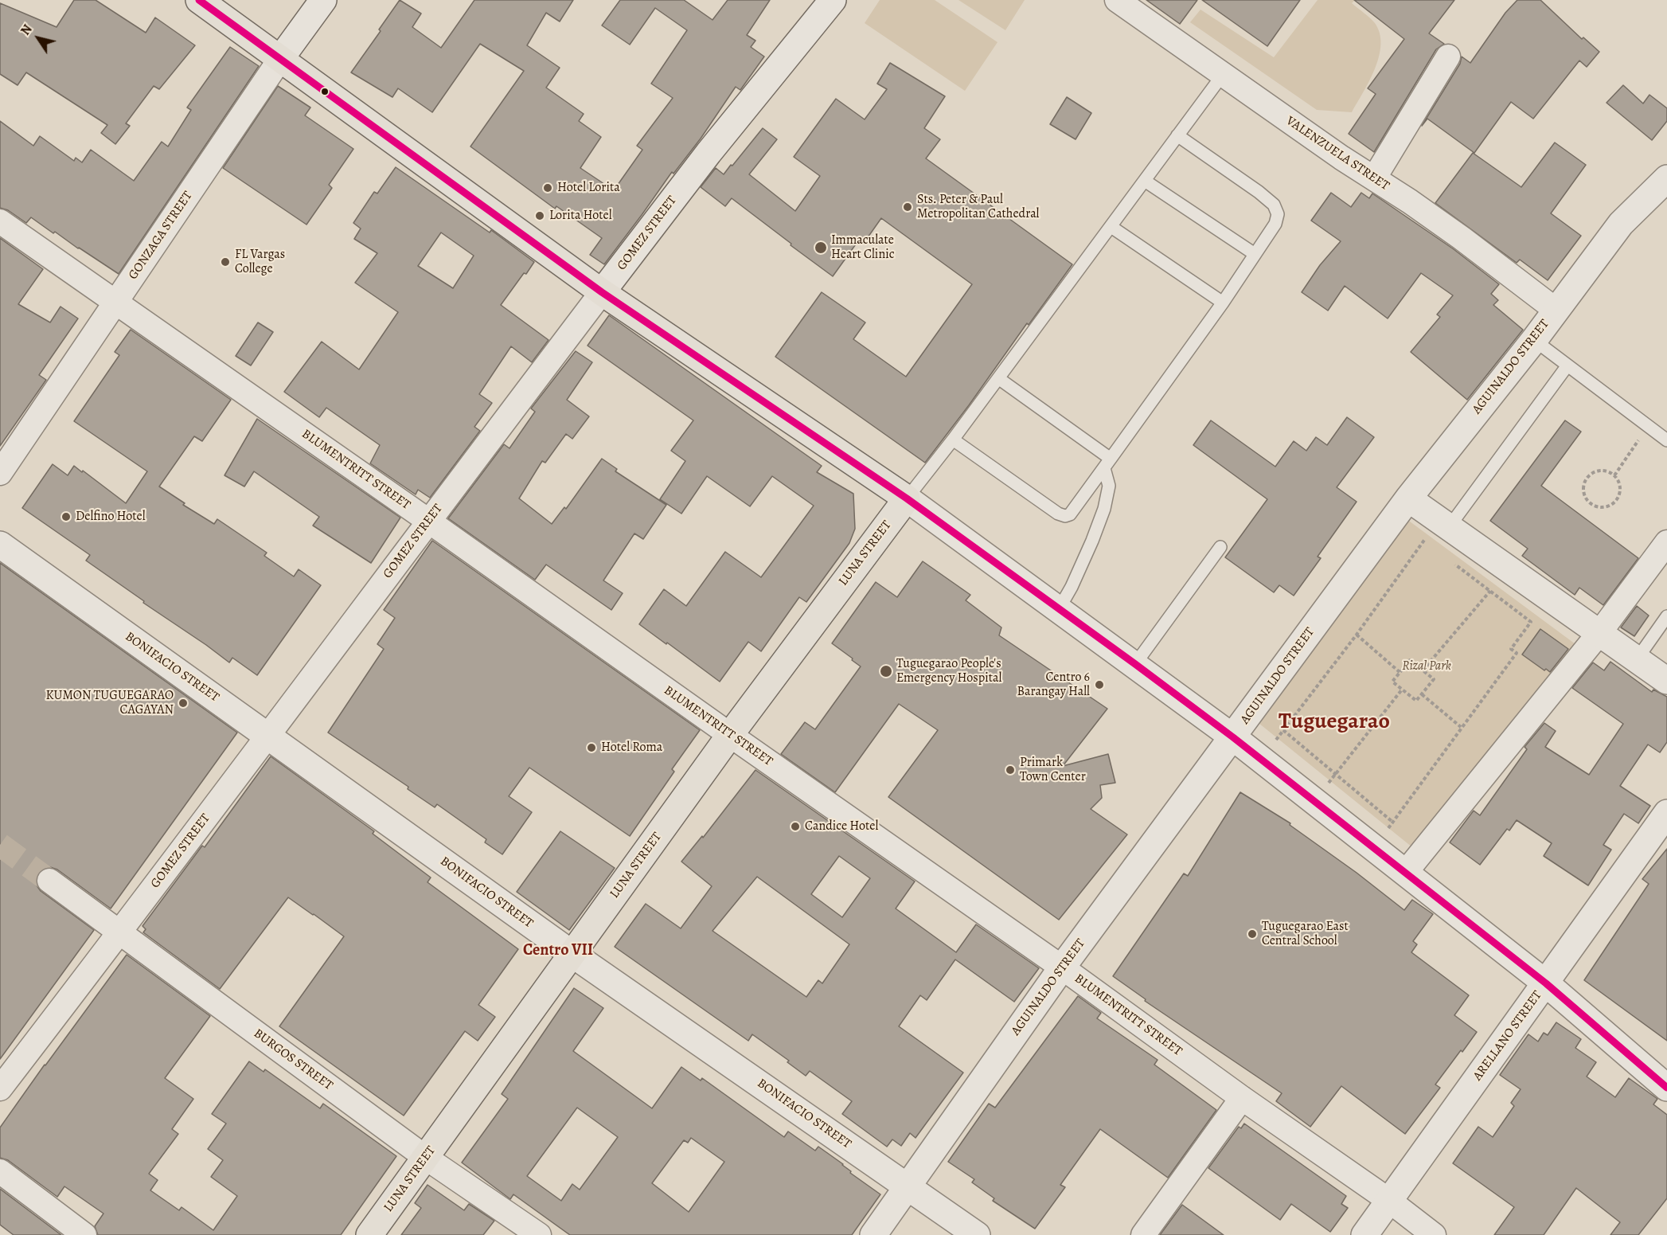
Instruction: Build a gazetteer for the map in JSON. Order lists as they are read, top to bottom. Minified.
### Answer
{"streets":{"main road":["LUNA STREET"],"street":["VALENZUELA STREET","GOMEZ STREET","GONZAGA STREET","AGUINALDO STREET","BLUMENTRITT STREET","BONIFACIO STREET","ARELLANO STREET","BURGOS STREET"]},"crossings":[["VALENZUELA STREET","AGUINALDO STREET"],["GOMEZ STREET","BLUMENTRITT STREET"],["GOMEZ STREET","BONIFACIO STREET"],["GOMEZ STREET","BURGOS STREET"],["GONZAGA STREET","BLUMENTRITT STREET"],["AGUINALDO STREET","BLUMENTRITT STREET"],["AGUINALDO STREET","BONIFACIO STREET"],["BLUMENTRITT STREET","LUNA STREET"],["BLUMENTRITT STREET","ARELLANO STREET"],["LUNA STREET","BONIFACIO STREET"],["LUNA STREET","BURGOS STREET"]],"districts":["Tuguegarao","Centro VII"],"parks":["Rizal Park"],"places":["Hotel Lorita","Sts. Peter & Paul Metropolitan Cathedral","Lorita Hotel","Immaculate Heart Clinic","FL Vargas College","Delfino Hotel","Tuguegarao People's Emergency Hospital","Centro 6 Barangay Hall","KUMON TUGUEGARAO CAGAYAN","Hotel Roma","Primark Town Center","Candice Hotel","Tuguegarao East Central School"],"north":"top left"}
